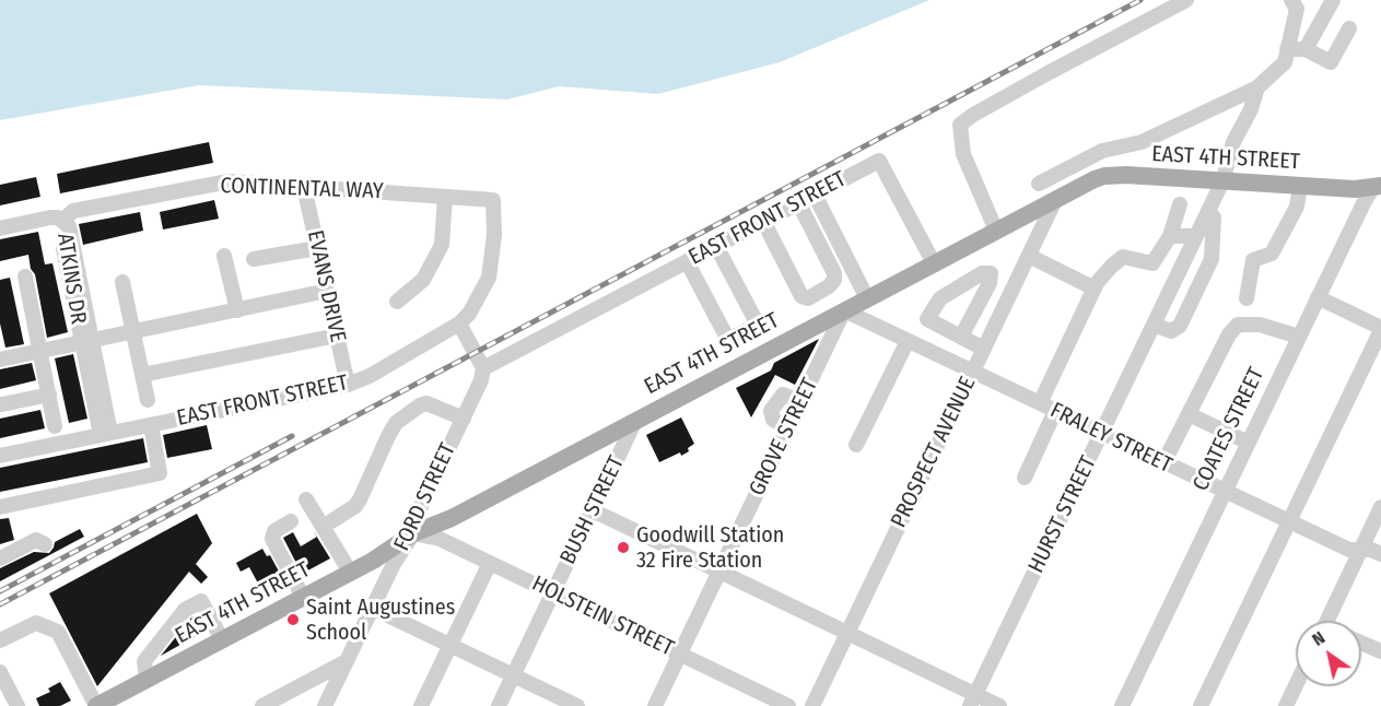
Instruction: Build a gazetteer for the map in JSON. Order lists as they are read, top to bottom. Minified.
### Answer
{"streets":{"main road":["EAST 4TH STREET"],"street":["CONTINENTAL WAY","EAST FRONT STREET","ATKINS DR","EVANS DRIVE","COATES STREET","GROVE STREET","FRALEY STREET","PROSPECT AVENUE","FORD STREET","BUSH STREET","HURST STREET","HOLSTEIN STREET"]},"crossings":[["EAST 4TH STREET","EAST FRONT STREET"],["EAST 4TH STREET","COATES STREET"],["EAST 4TH STREET","GROVE STREET"],["EAST 4TH STREET","FRALEY STREET"],["EAST 4TH STREET","PROSPECT AVENUE"],["EAST 4TH STREET","FORD STREET"],["EAST 4TH STREET","BUSH STREET"],["EAST 4TH STREET","HURST STREET"],["EAST 4TH STREET","HOLSTEIN STREET"],["CONTINENTAL WAY","EAST FRONT STREET"],["CONTINENTAL WAY","ATKINS DR"],["CONTINENTAL WAY","EVANS DRIVE"],["EAST FRONT STREET","ATKINS DR"],["EAST FRONT STREET","EVANS DRIVE"],["EAST FRONT STREET","FORD STREET"],["COATES STREET","FRALEY STREET"],["GROVE STREET","FRALEY STREET"],["GROVE STREET","HOLSTEIN STREET"],["FRALEY STREET","PROSPECT AVENUE"],["FRALEY STREET","HURST STREET"],["FORD STREET","HOLSTEIN STREET"],["BUSH STREET","HOLSTEIN STREET"]],"places":["Goodwill Station 32 Fire Station","Saint Augustines School"],"north":"top left"}
